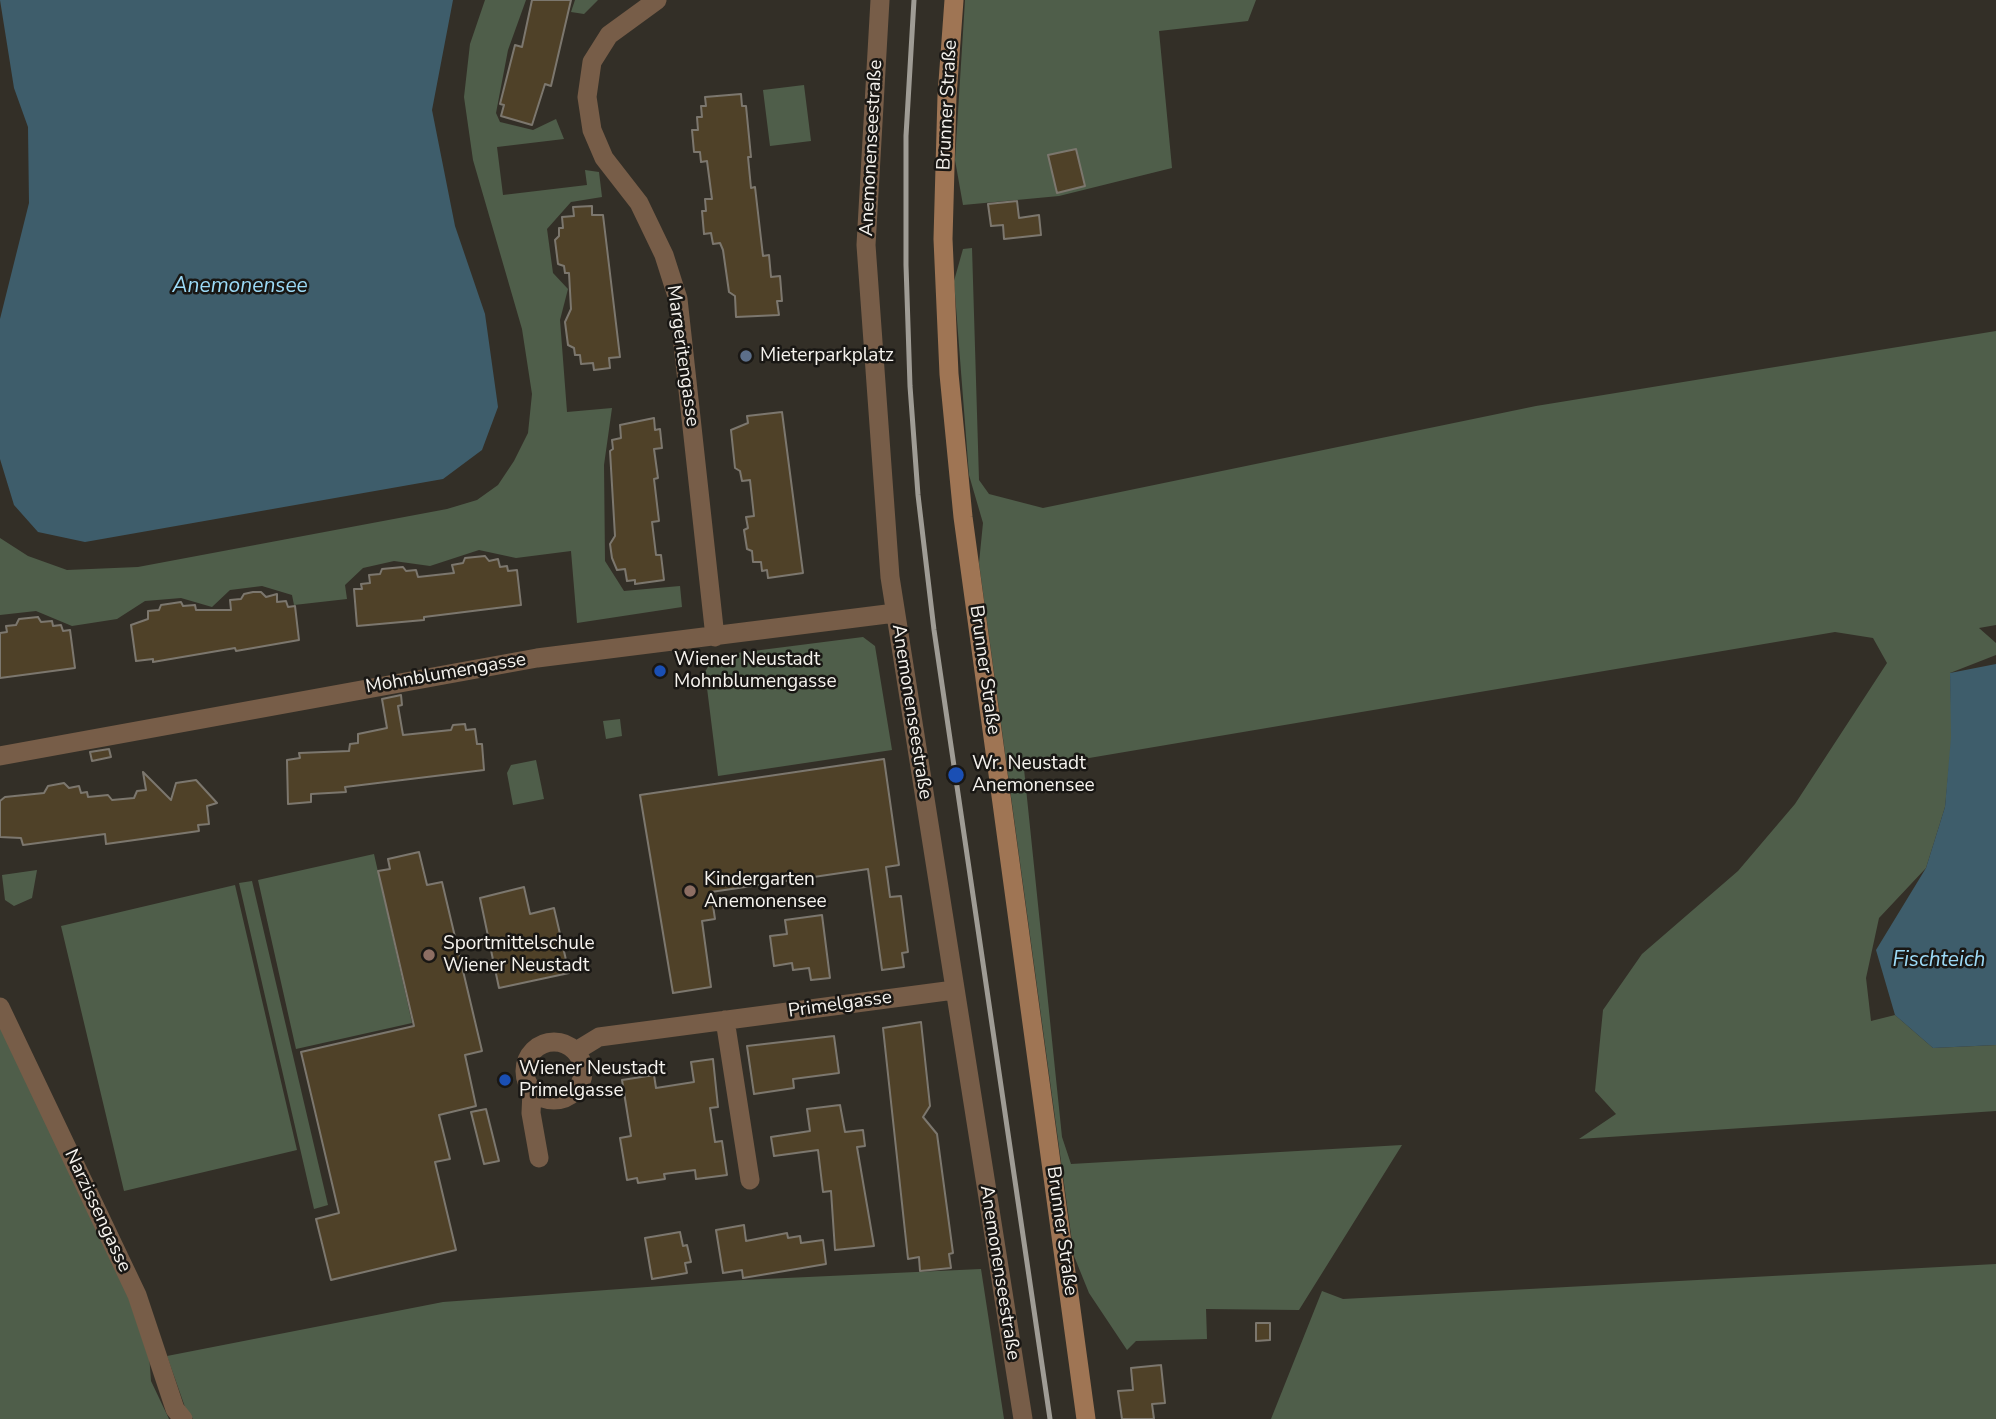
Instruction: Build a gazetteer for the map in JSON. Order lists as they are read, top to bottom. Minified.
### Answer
{"streets":{"main road":["Brunner Straße"],"street":["Anemonenseestraße","Margeritengasse","Mohnblumengasse","Primelgasse","Narzissengasse"]},"crossings":[["Anemonenseestraße","Mohnblumengasse"],["Anemonenseestraße","Primelgasse"],["Margeritengasse","Mohnblumengasse"]],"water":["Anemonensee","Fischteich"],"places":["Mieterparkplatz","Wiener Neustadt Mohnblumengasse","Wr. Neustadt Anemonensee","Kindergarten Anemonensee","Sportmittelschule Wiener Neustadt","Wiener Neustadt Primelgasse"]}
